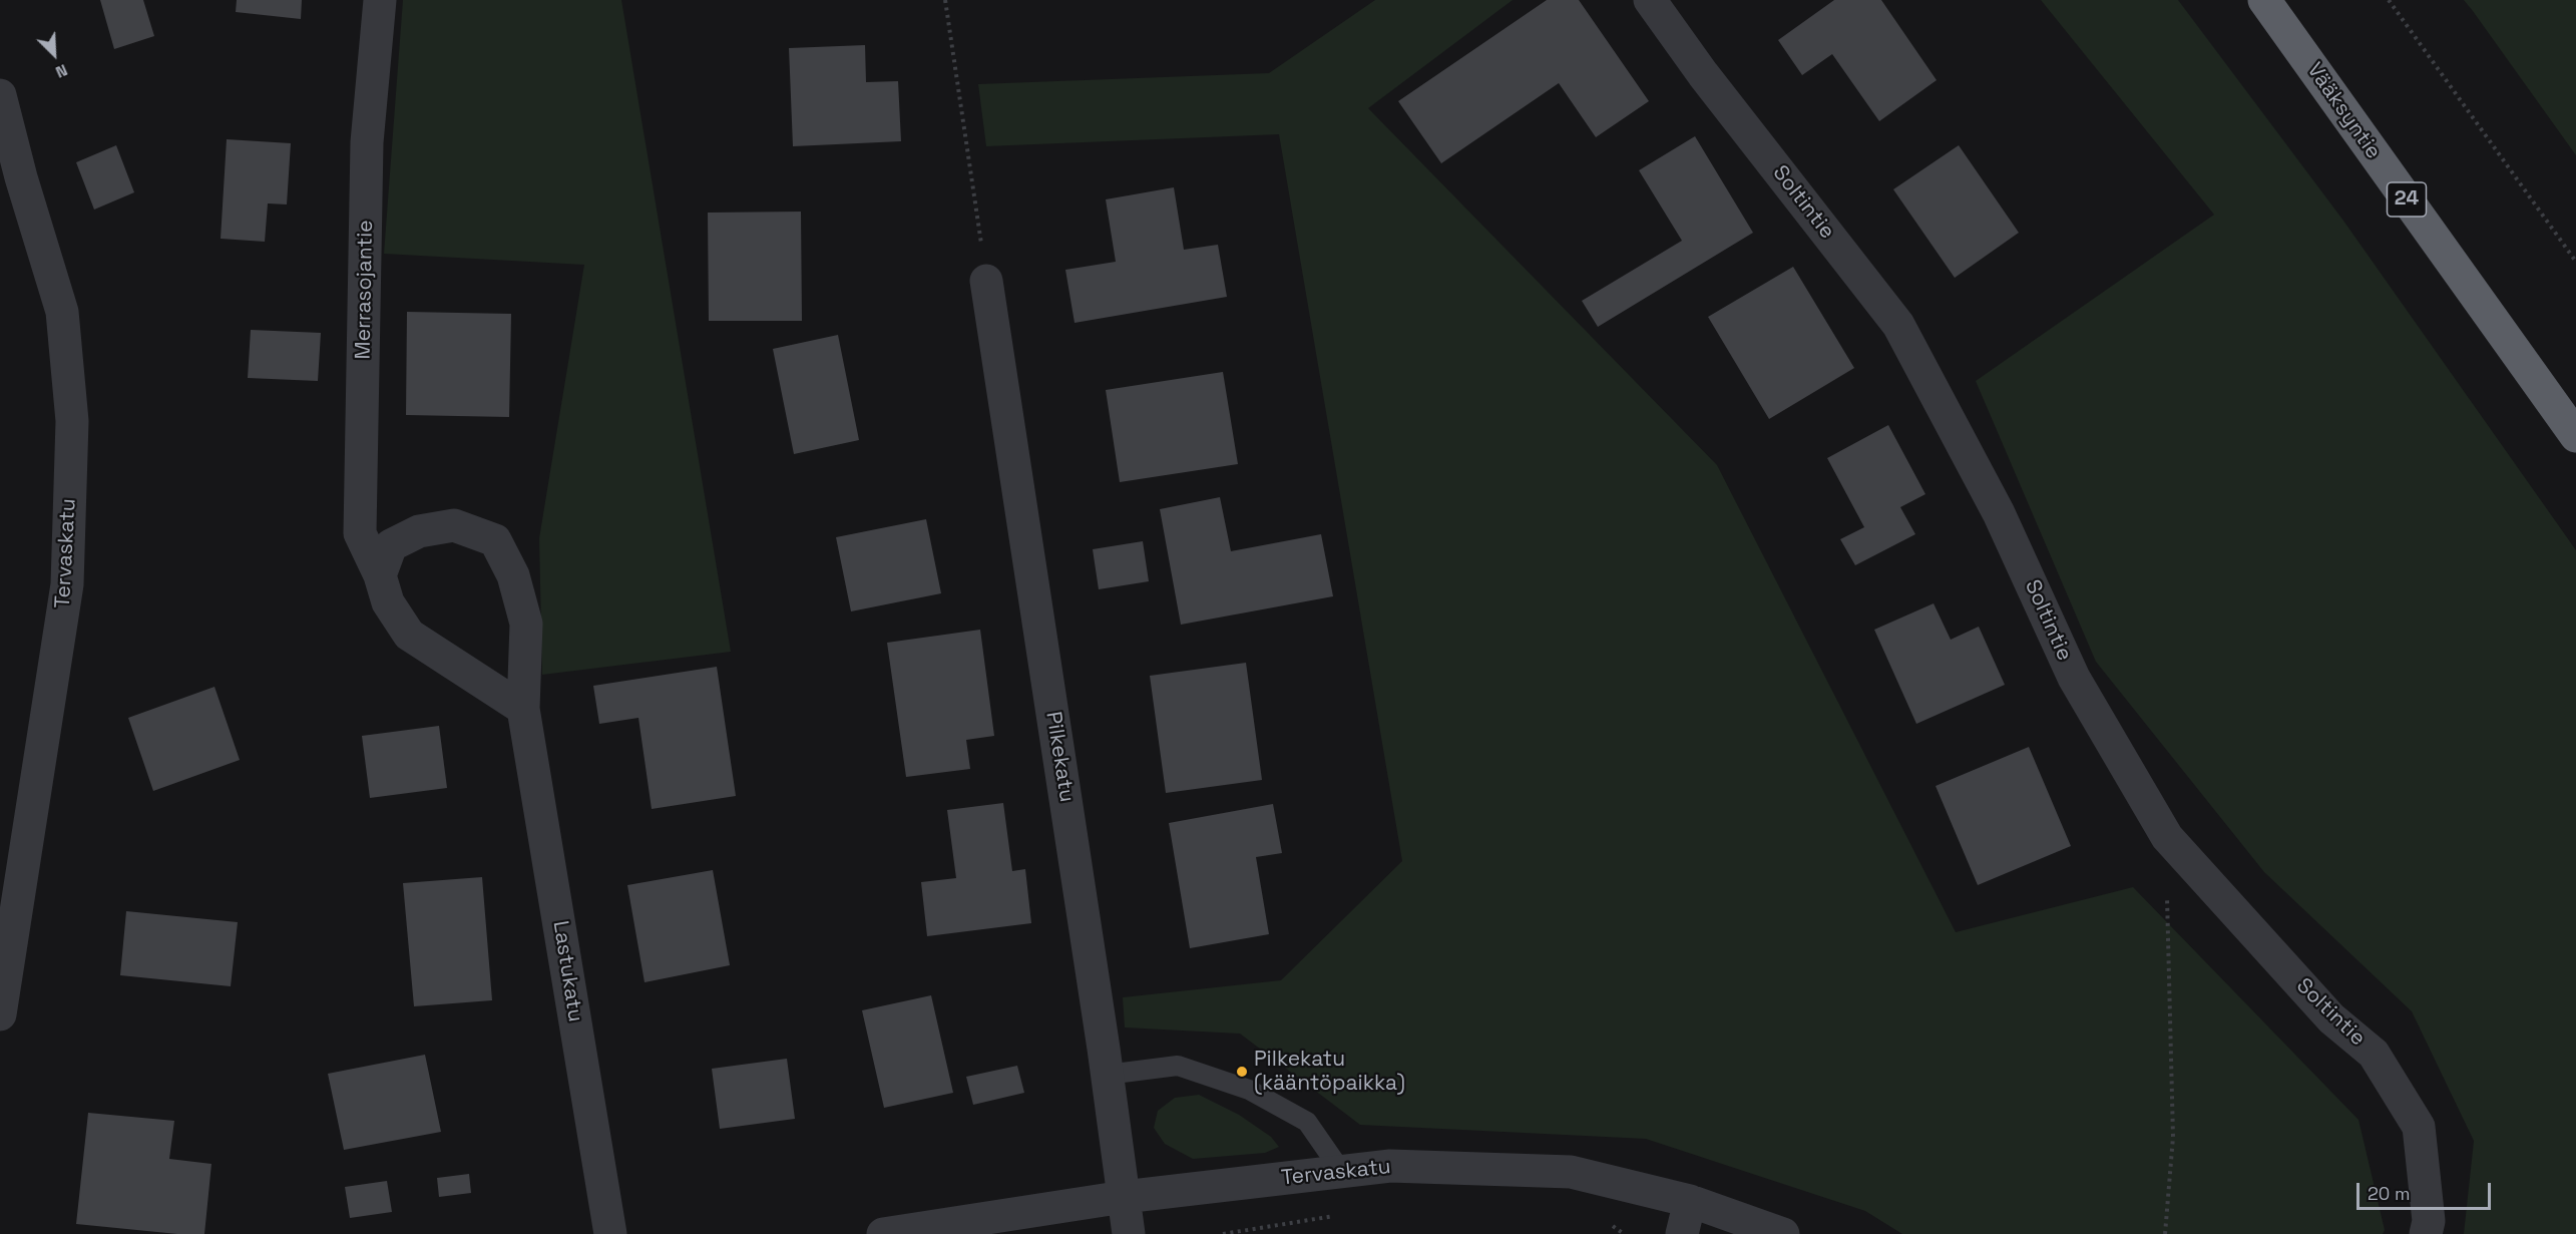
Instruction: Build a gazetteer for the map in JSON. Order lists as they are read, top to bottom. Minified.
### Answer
{"streets":{"highway":["Vääksyntie","24"],"street":["Soltintie","Merrasojantie","Tervaskatu","Pilkekatu","Lastukatu"]},"crossings":[["Merrasojantie","Lastukatu"],["Tervaskatu","Pilkekatu"]],"places":["Pilkekatu (kääntöpaikka)"],"scale_bar":"20 m","north":"bottom right"}
